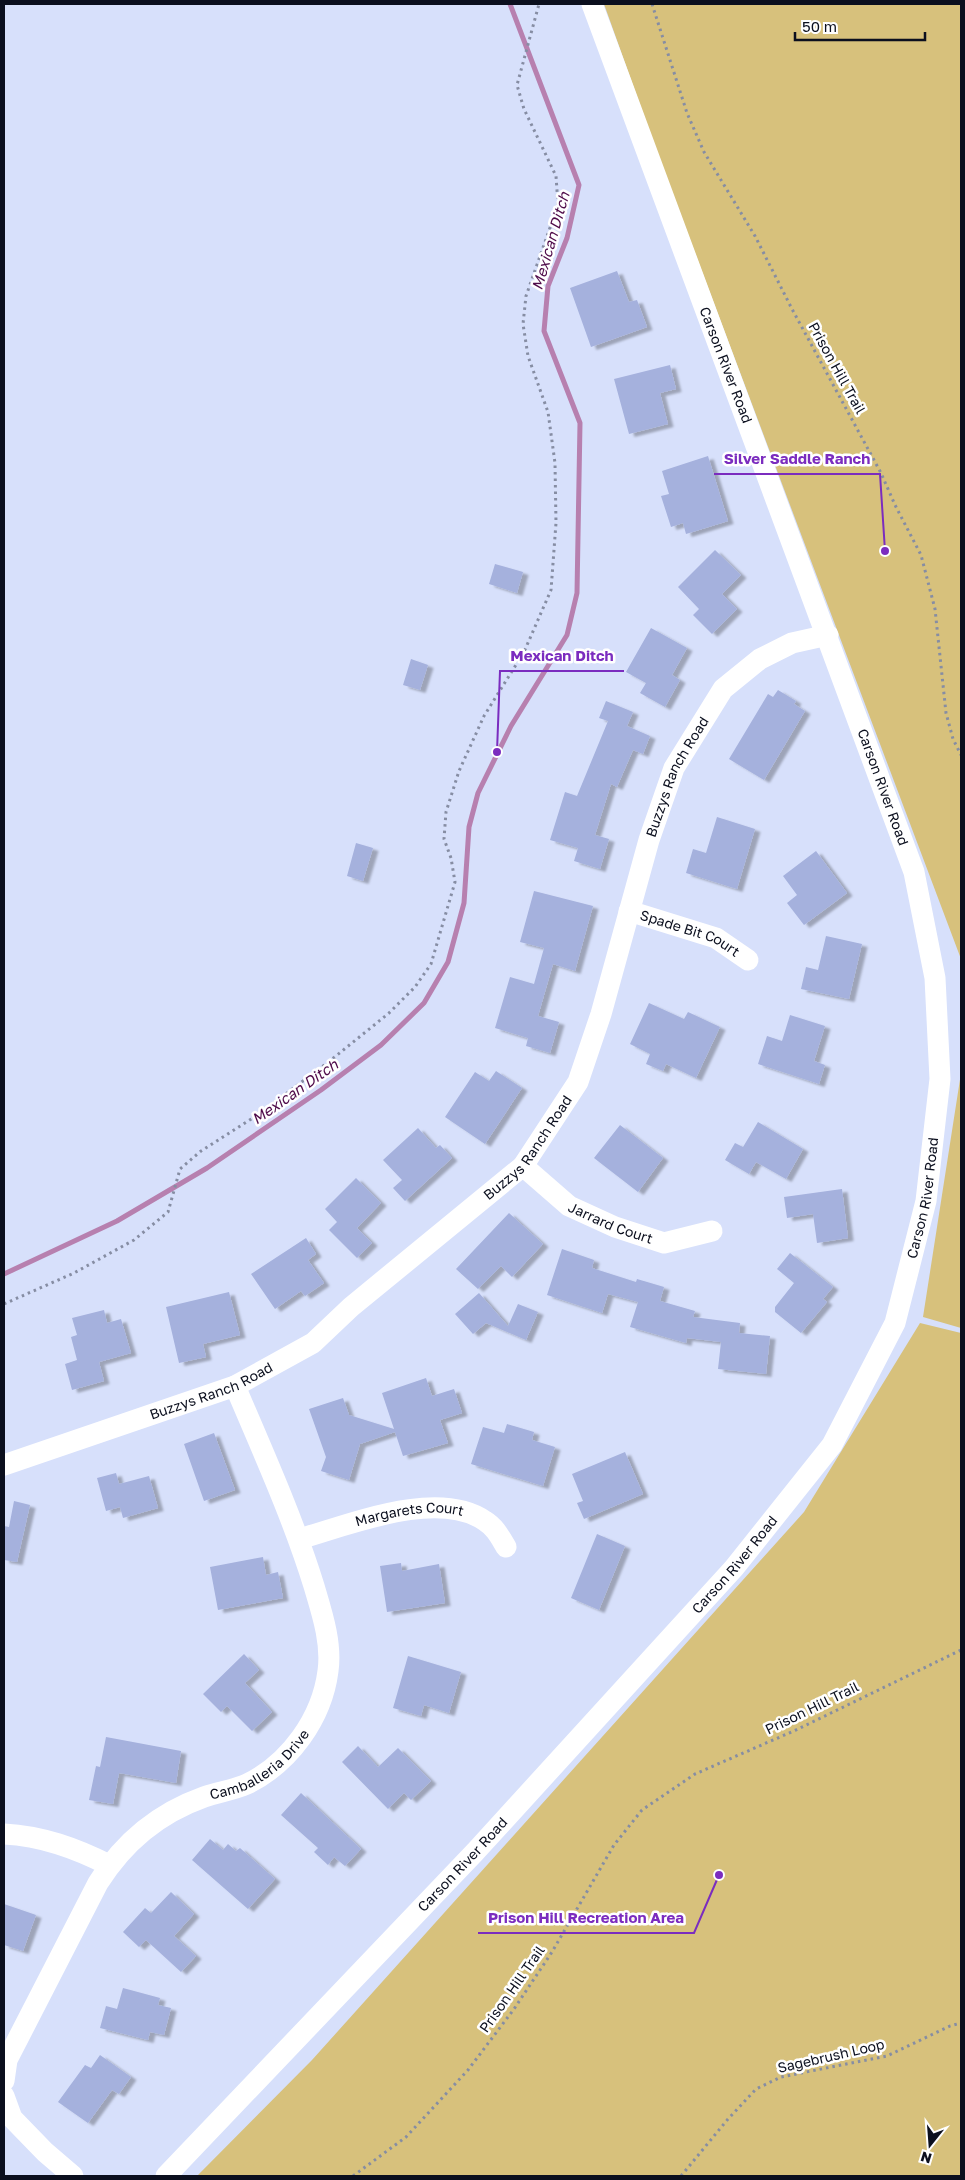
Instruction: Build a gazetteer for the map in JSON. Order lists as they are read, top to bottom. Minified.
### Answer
{"streets":{"street":["Carson River Road","Buzzys Ranch Road","Spade Bit Court","Jarrard Court","Margarets Court","Camballeria Drive"],"path":["Prison Hill Trail","Sagebrush Loop"]},"crossings":[["Carson River Road","Buzzys Ranch Road"],["Buzzys Ranch Road","Spade Bit Court"],["Buzzys Ranch Road","Jarrard Court"],["Buzzys Ranch Road","Camballeria Drive"],["Margarets Court","Camballeria Drive"]],"water":["Mexican Ditch"],"places":["Silver Saddle Ranch","Mexican Ditch","Prison Hill Recreation Area"],"scale_bar":"50 m","north":"bottom"}
